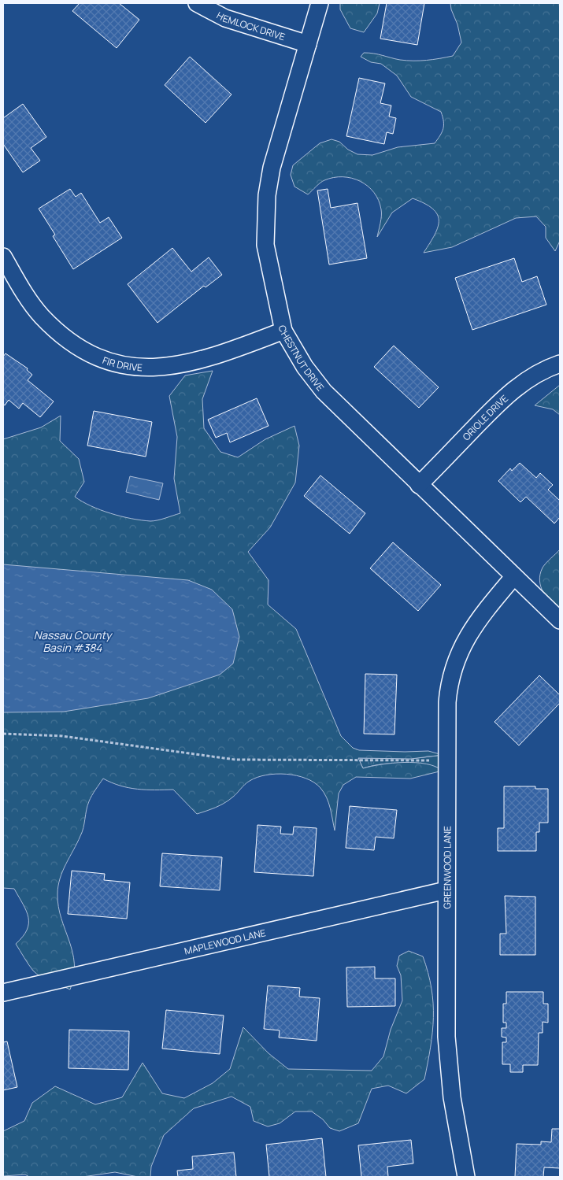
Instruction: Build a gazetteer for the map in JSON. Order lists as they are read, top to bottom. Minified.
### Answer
{"streets":{"street":["HEMLOCK DRIVE","CHESTNUT DRIVE","FIR DRIVE","ORIOLE DRIVE","GREENWOOD LANE","MAPLEWOOD LANE"]},"crossings":[["HEMLOCK DRIVE","CHESTNUT DRIVE"],["CHESTNUT DRIVE","FIR DRIVE"],["CHESTNUT DRIVE","ORIOLE DRIVE"],["CHESTNUT DRIVE","GREENWOOD LANE"],["GREENWOOD LANE","MAPLEWOOD LANE"]],"water":["Nassau County Basin #384"]}
